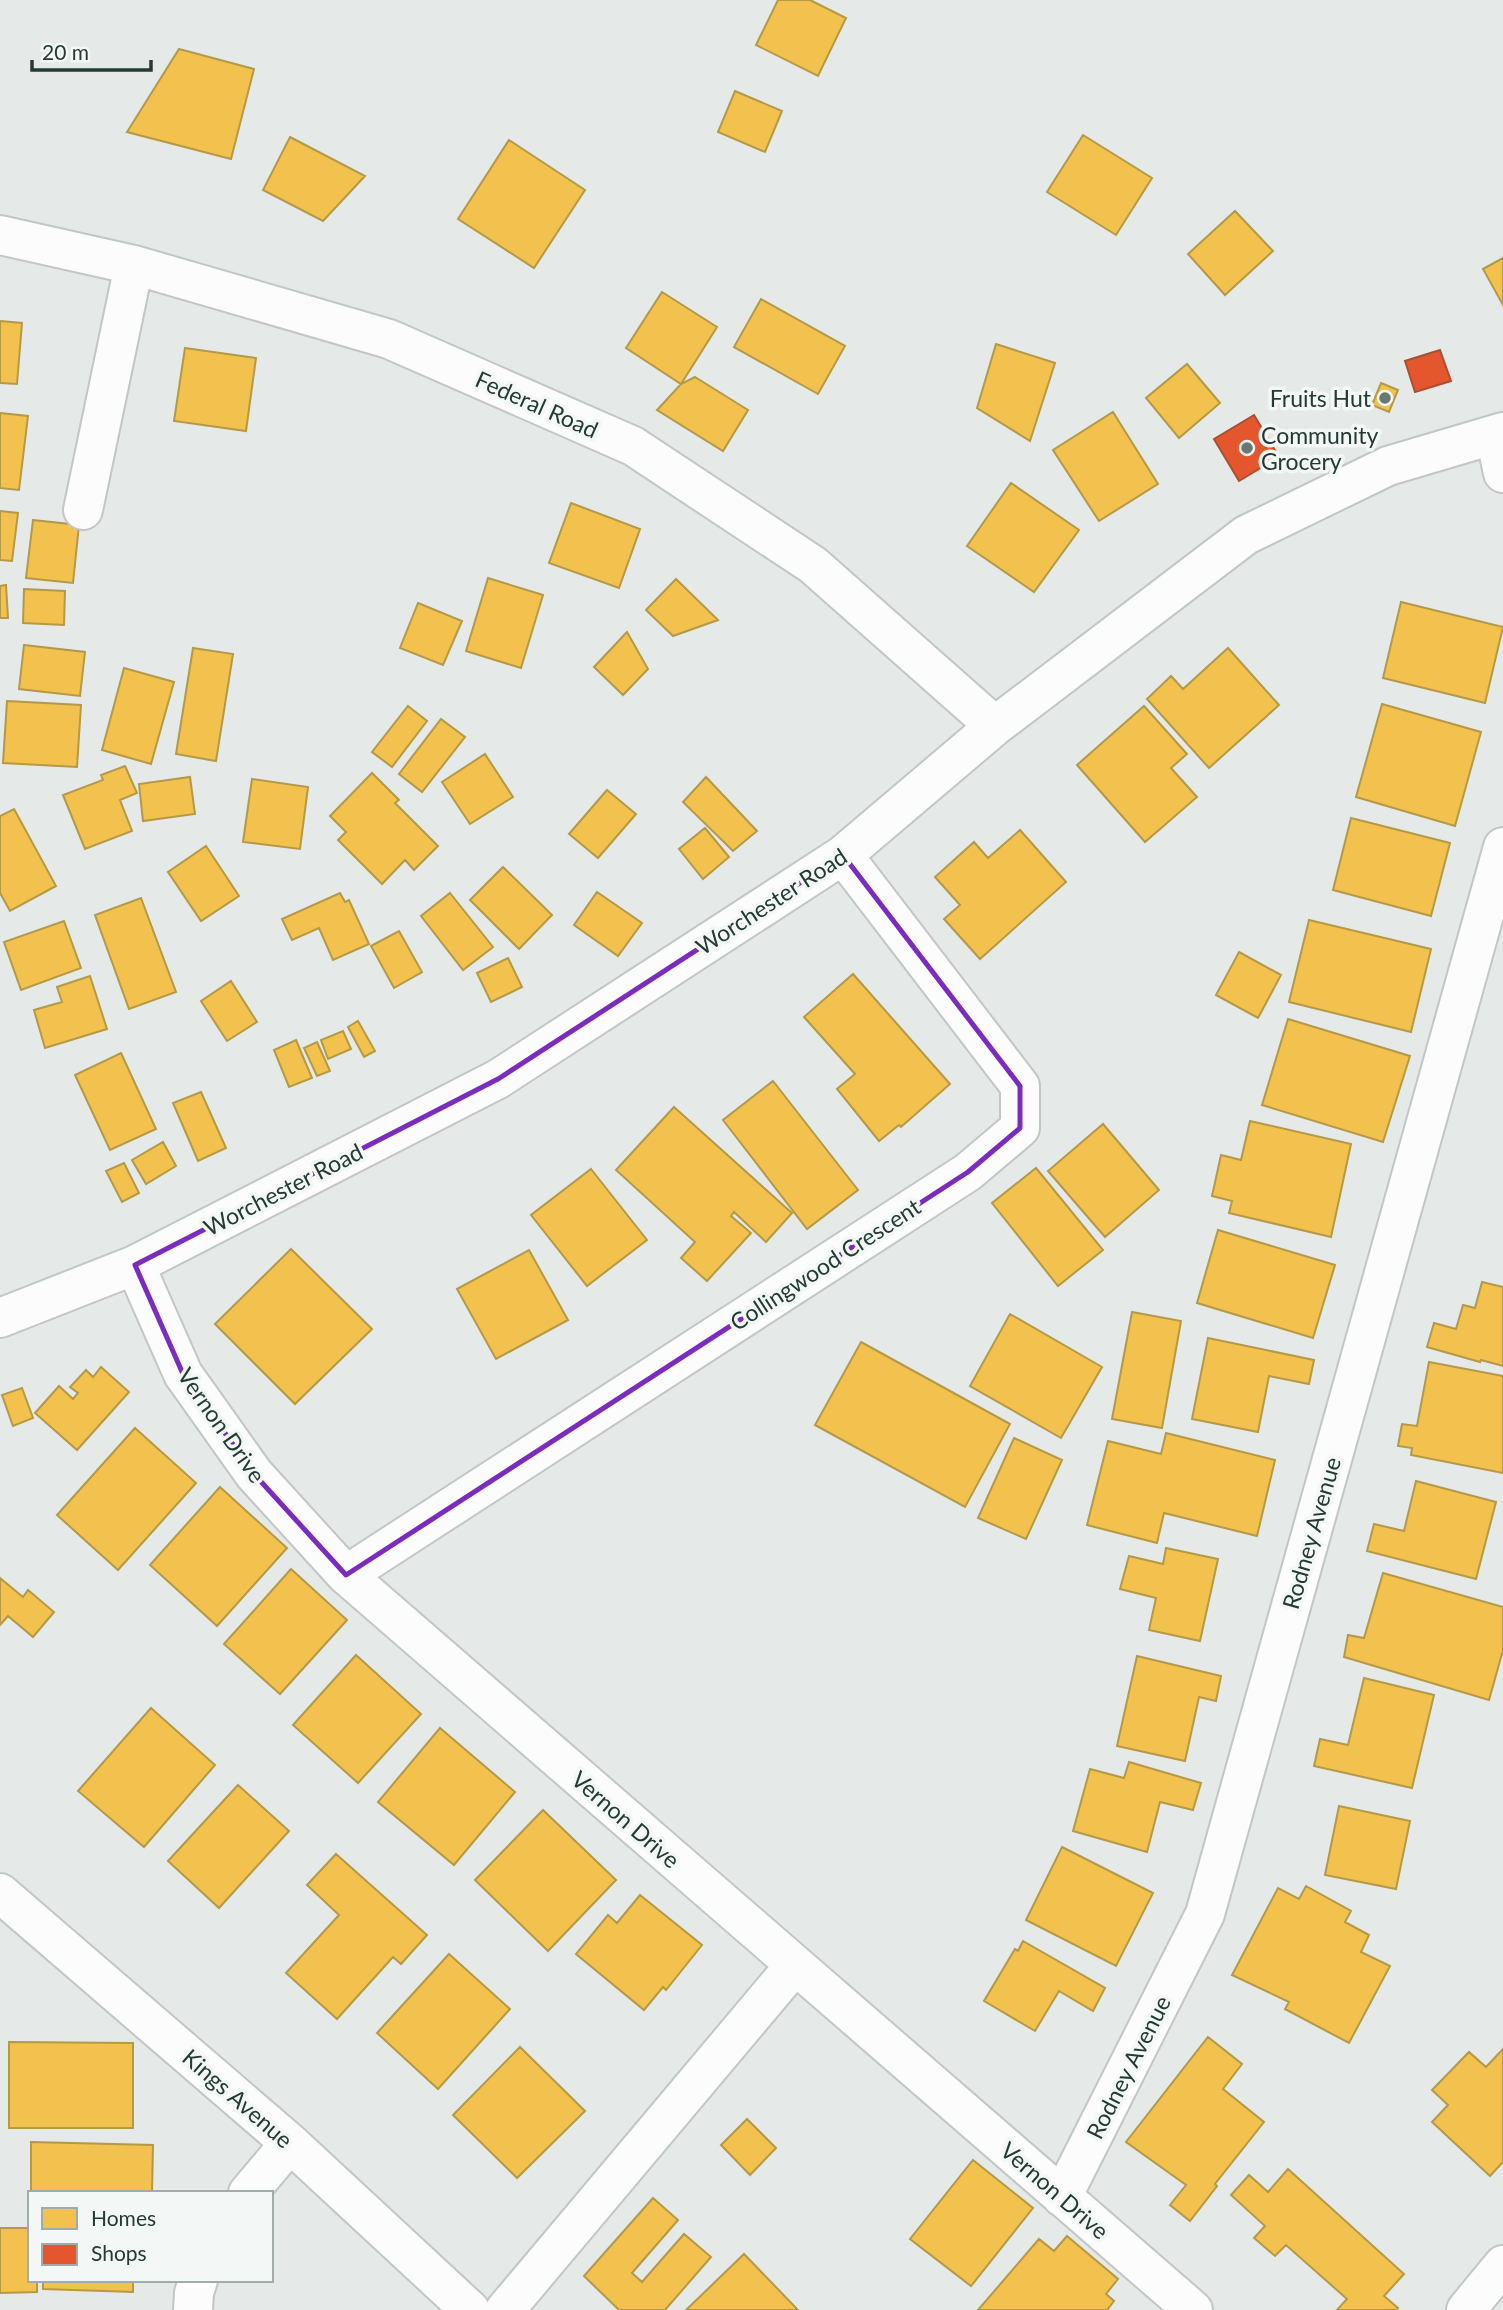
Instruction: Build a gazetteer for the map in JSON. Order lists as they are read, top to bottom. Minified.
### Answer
{"streets":{"street":["Federal Road","Worchester Road","Collingwood Crescent","Vernon Drive","Rodney Avenue","Kings Avenue"]},"crossings":[["Federal Road","Worchester Road"],["Worchester Road","Collingwood Crescent"],["Worchester Road","Vernon Drive"],["Collingwood Crescent","Vernon Drive"],["Vernon Drive","Rodney Avenue"]],"places":["Fruits Hut","Community Grocery"],"legend":["Homes","Shops"],"scale_bar":"20 m"}
